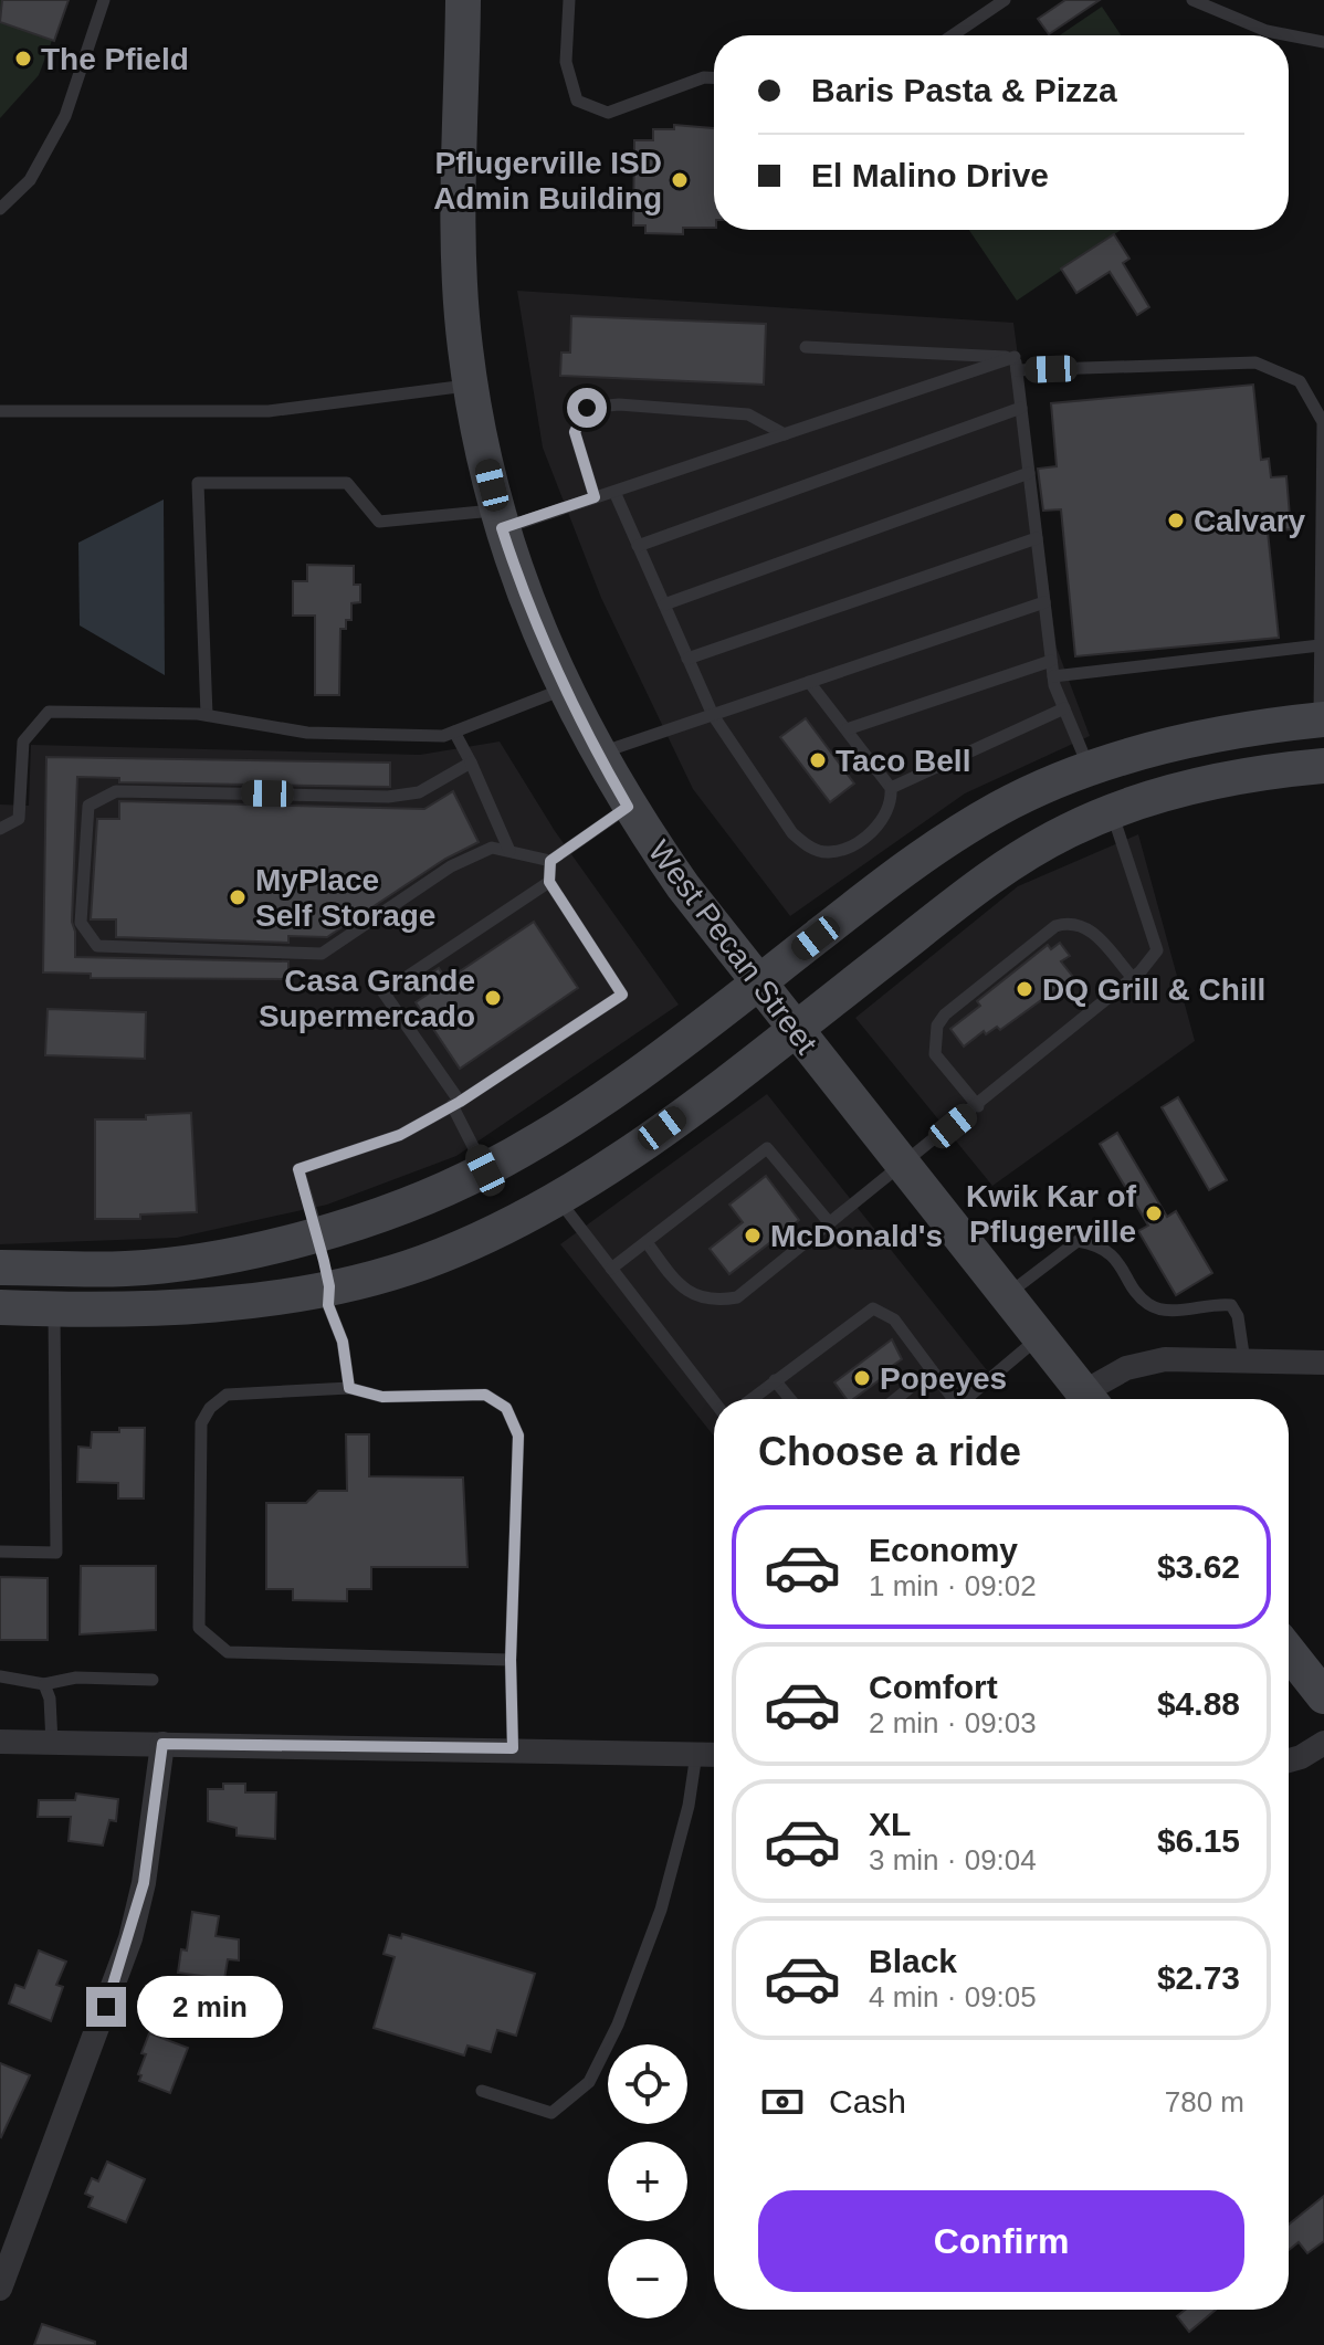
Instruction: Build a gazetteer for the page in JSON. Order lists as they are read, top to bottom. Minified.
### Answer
{"streets":{"main road":["West Pecan Street"]},"places":["The Pfield","Pflugerville ISD Admin Building","Calvary","Taco Bell","MyPlace Self Storage","DQ Grill & Chill","Casa Grande Supermercado","Kwik Kar of Pflugerville","McDonald's","Popeyes"],"page":{"banner":["Baris Pasta & Pizza","El Malino Drive"],"heading":"Choose a ride","list":[{"name":"Economy","note":"1 min · 09:02","value":"$3.62"},{"name":"Comfort","note":"2 min · 09:03","value":"$4.88"},{"name":"XL","note":"3 min · 09:04","value":"$6.15"},{"name":"Black","note":"4 min · 09:05","value":"$2.73"}],"bubble":"2 min","map_buttons":["+","−"],"pay":["Cash","780 m"],"buttons":"Confirm"}}
